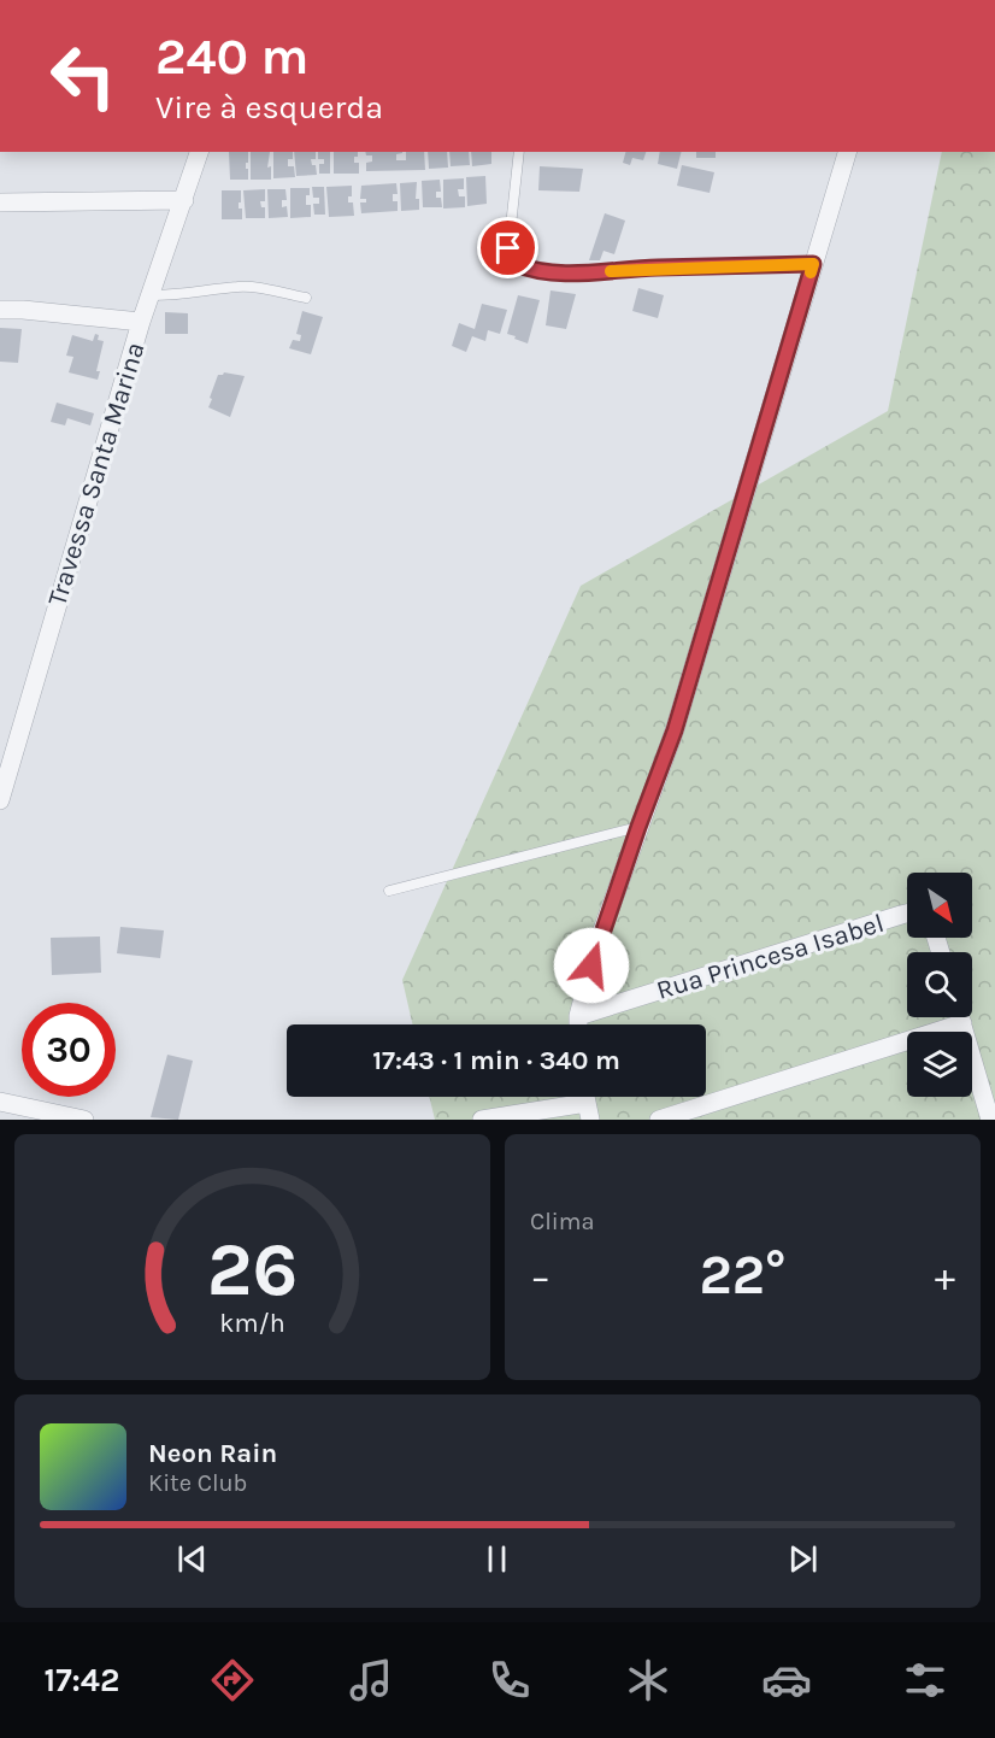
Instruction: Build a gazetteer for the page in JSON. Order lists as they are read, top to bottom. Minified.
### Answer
{"streets":{"street":["Travessa Santa Marina","Rua Princesa Isabel"]},"north":"bottom right","page":{"turn":["240 m","Vire à esquerda"],"limit":"30","trip":"17:43 · 1 min · 340 m","tile":"Clima","heat":["−","22°","+"],"song":["Neon Rain","Kite Club"],"tabs":"17:42","gauge":["26","km/h"]}}
